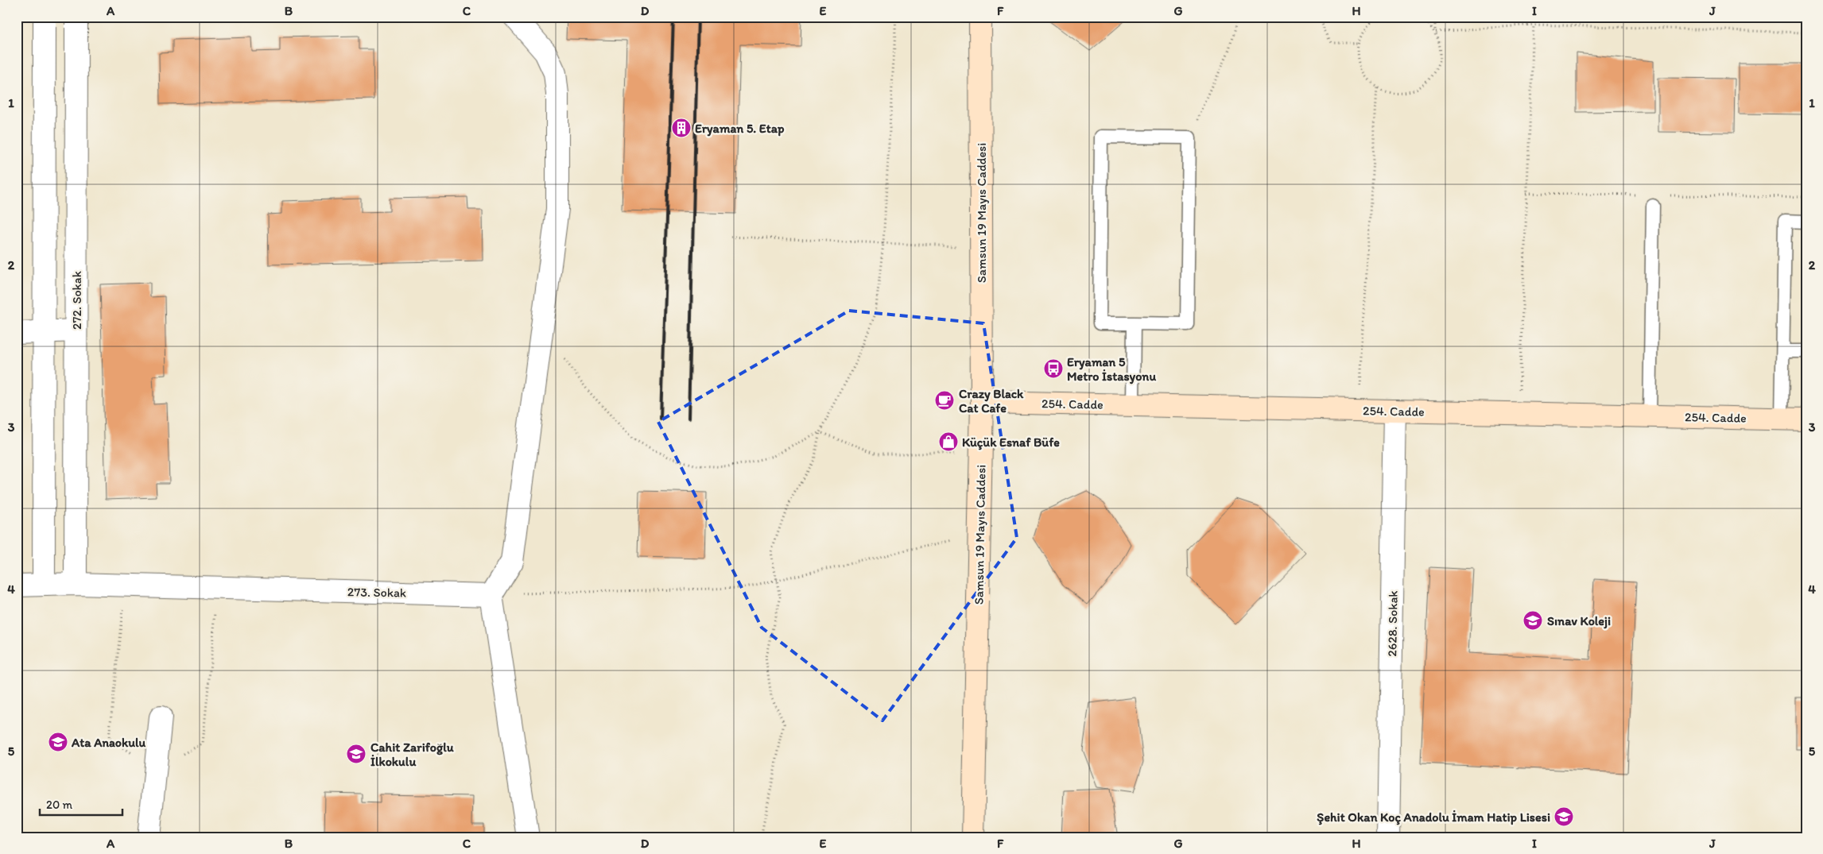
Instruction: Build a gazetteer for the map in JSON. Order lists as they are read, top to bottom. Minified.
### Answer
{"streets":{"street":["Samsun 19 Mayıs Caddesi","272. Sokak","254. Cadde","273. Sokak","2628. Sokak"]},"crossings":[["Samsun 19 Mayıs Caddesi","254. Cadde"],["272. Sokak","273. Sokak"],["254. Cadde","2628. Sokak"]],"places":{"building":["Eryaman 5. Etap"],"bus stop":["Eryaman 5 Metro İstasyonu"],"cafe":["Crazy Black Cat Cafe"],"shop":["Küçük Esnaf Büfe"],"school or university":["Sınav Koleji","Ata Anaokulu","Cahit Zarifoğlu İlkokulu","Şehit Okan Koç Anadolu İmam Hatip Lisesi"]},"scale_bar":"20 m","grid":{"columns":["A","B","C","D","E","F","G","H","I","J"],"rows":["1","2","3","4","5"]}}
